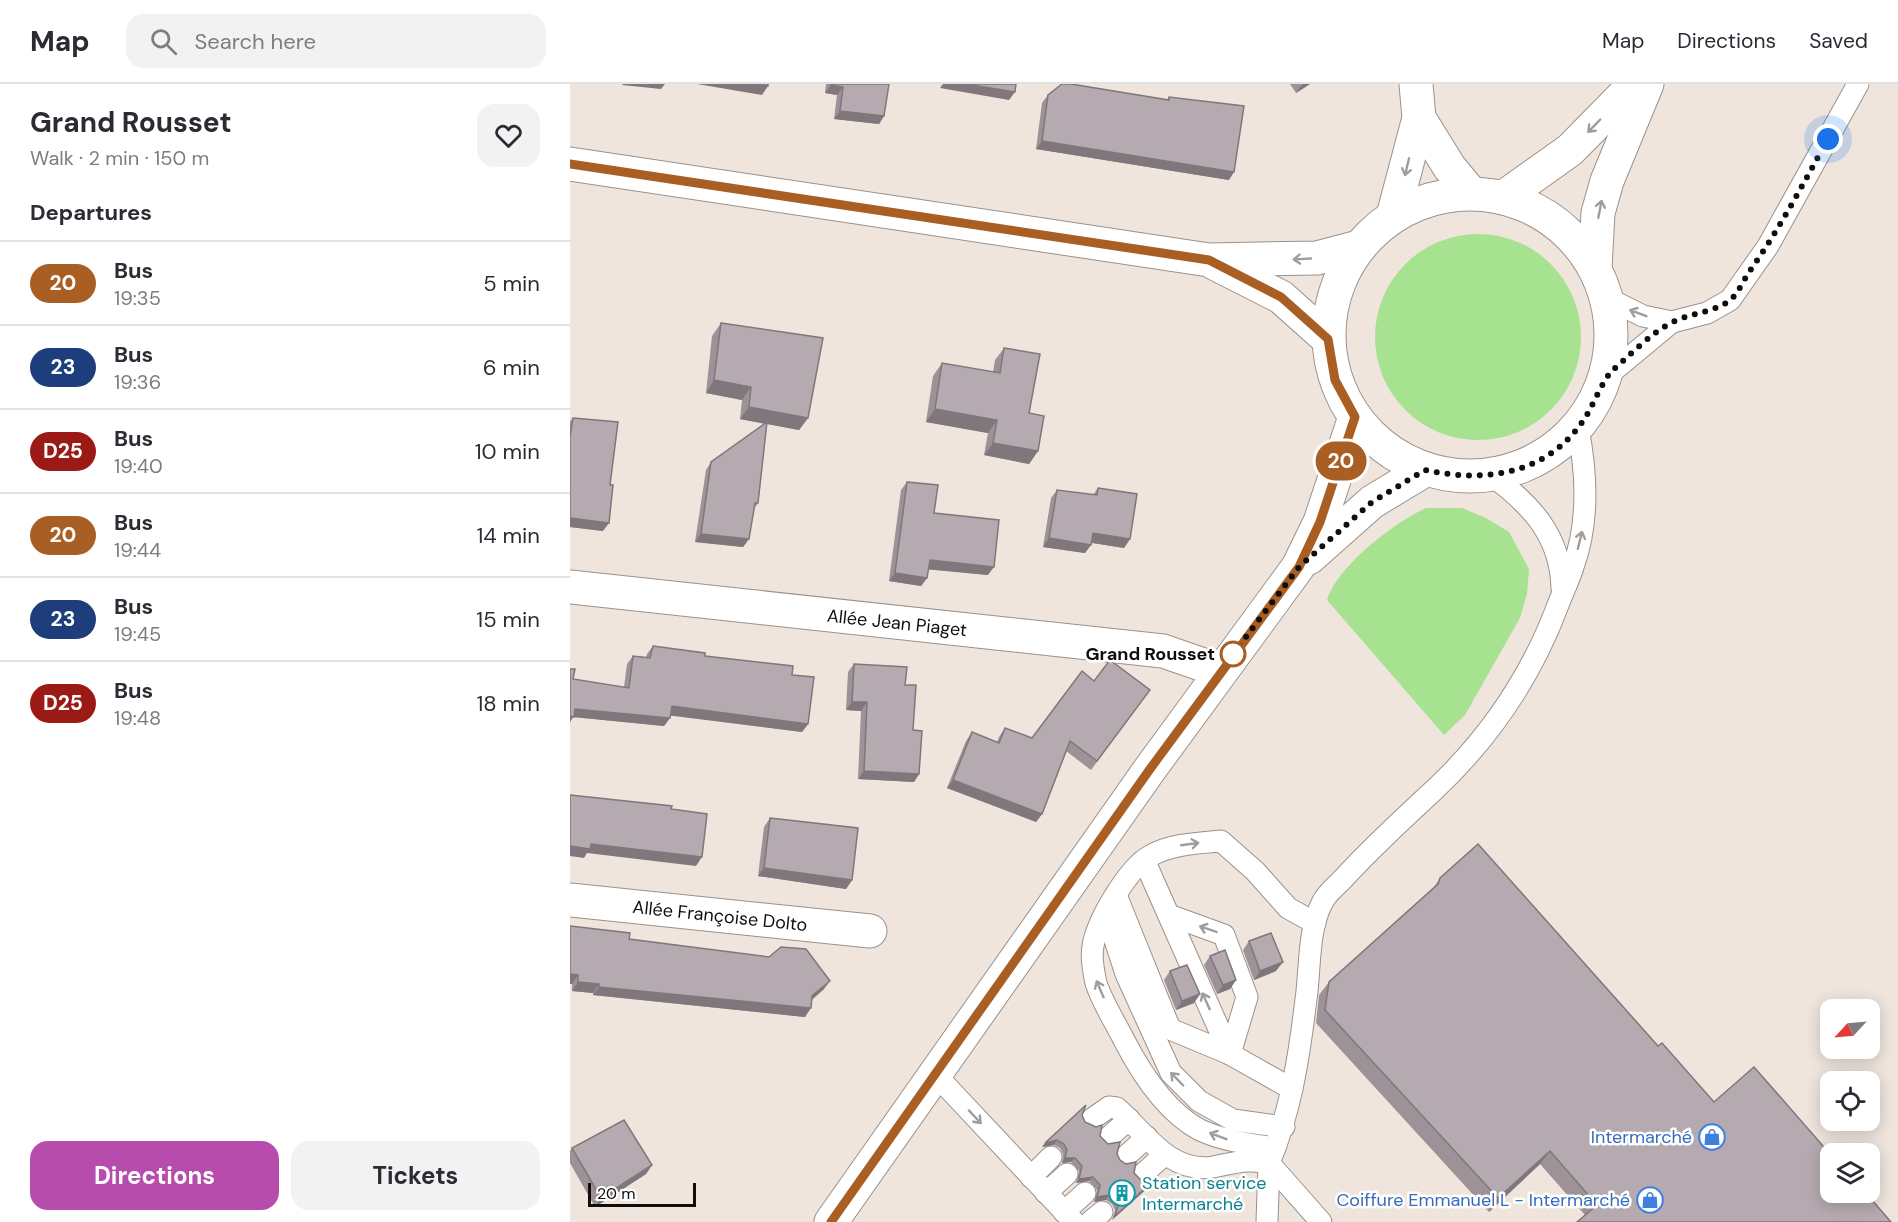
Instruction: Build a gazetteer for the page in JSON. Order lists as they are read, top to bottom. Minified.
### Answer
{"streets":{"main road":["Allée Jean Piaget","Allée Françoise Dolto"]},"places":{"other":["Grand Rousset"],"shop":["Intermarché","Coiffure Emmanuel L - Intermarché"],"building":["Station service Intermarché"]},"lines":["bus line 20"],"scale_bar":"20 m","north":"bottom left","page":{"header":"Map","search":"Search here","nav":["Map","Directions","Saved"],"heading":[["Grand Rousset","Walk · 2 min · 150 m"],"Departures"],"on_map":"20","list":[{"mark":"20","name":"Bus","note":"19:35","value":"5 min"},{"mark":"23","name":"Bus","note":"19:36","value":"6 min"},{"mark":"D25","name":"Bus","note":"19:40","value":"10 min"},{"mark":"20","name":"Bus","note":"19:44","value":"14 min"},{"mark":"23","name":"Bus","note":"19:45","value":"15 min"},{"mark":"D25","name":"Bus","note":"19:48","value":"18 min"}],"buttons":["Directions","Tickets"],"scale":"20 m"}}
